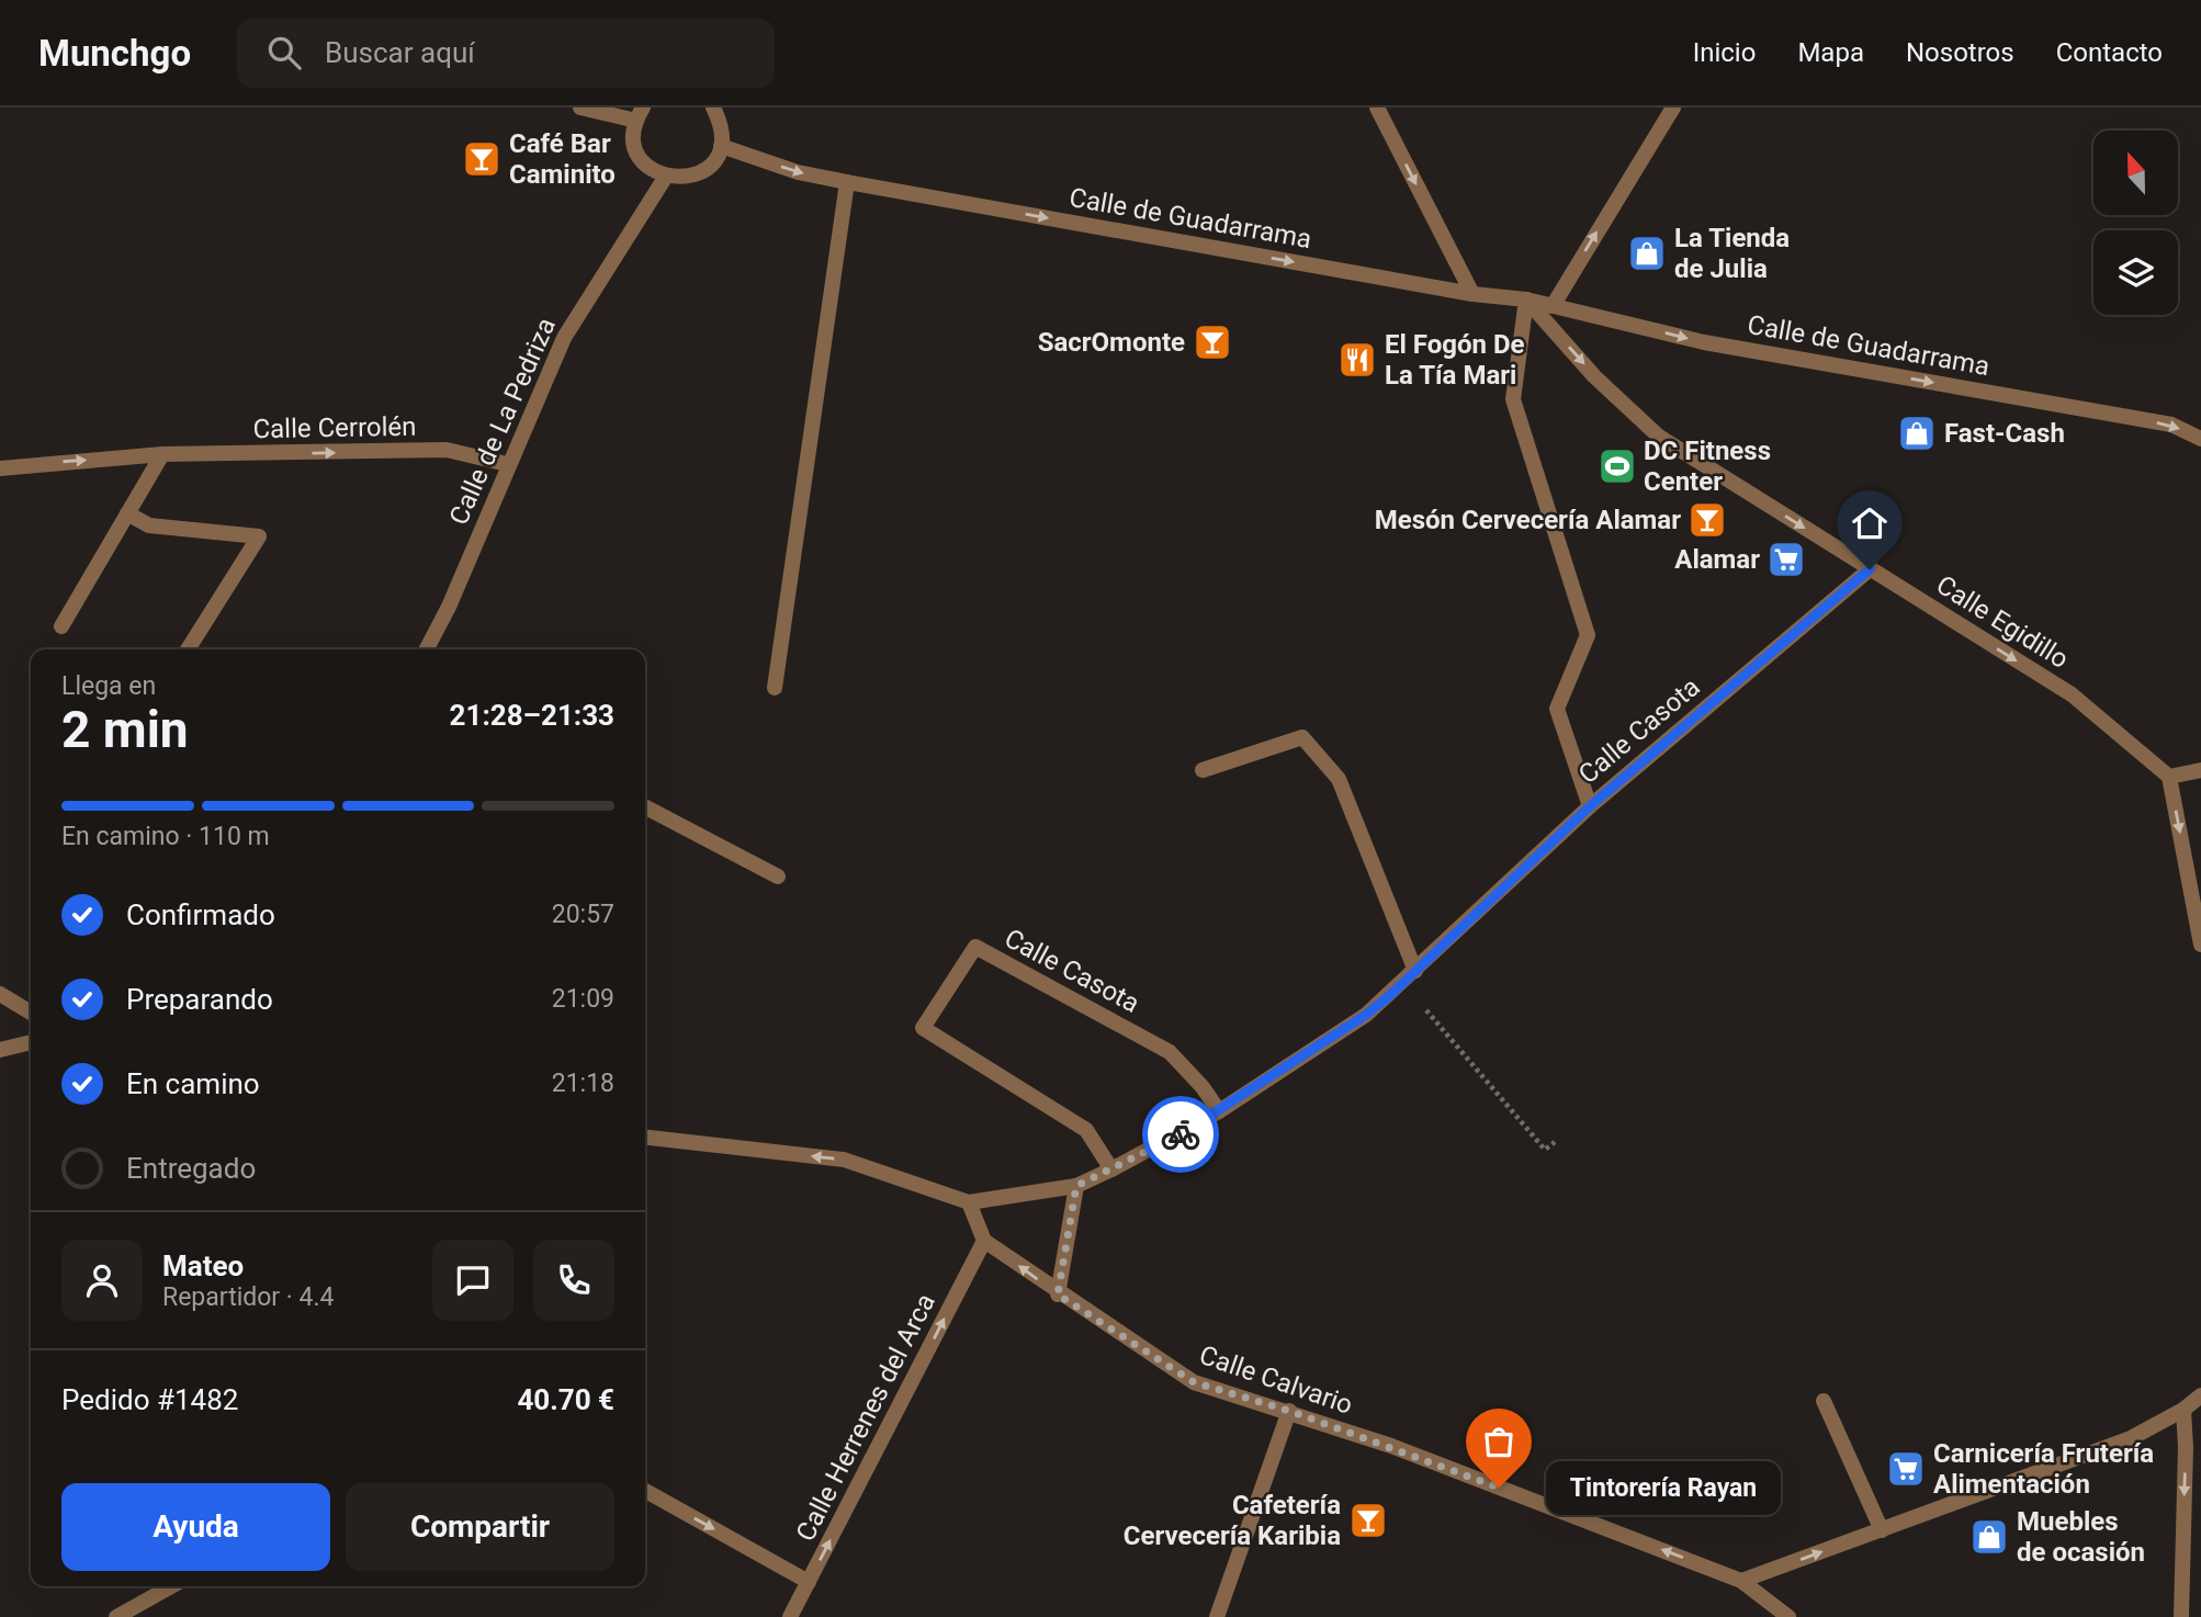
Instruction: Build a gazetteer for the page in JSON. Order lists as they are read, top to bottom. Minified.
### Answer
{"streets":{"street":["Calle de Guadarrama","Calle de La Pedriza","Calle Cerrolén","Calle Egidillo","Calle Casota","Calle Calvario","Calle Herrenes del Arca"]},"crossings":[["Calle de Guadarrama","Calle Egidillo"],["Calle de La Pedriza","Calle Cerrolén"],["Calle Egidillo","Calle Casota"],["Calle Calvario","Calle Herrenes del Arca"]],"one_way":["Calle de Guadarrama","Calle Cerrolén","Calle Egidillo","Calle Calvario","Calle Herrenes del Arca"],"places":{"bar":["Café Bar Caminito","SacrOmonte","Mesón Cervecería Alamar","Cafetería Cervecería Karibia"],"shop":["La Tienda de Julia","Fast-Cash","Muebles de ocasión"],"restaurant":["El Fogón De La Tía Mari"],"sports":["DC Fitness Center"],"supermarket":["Alamar","Carnicería Frutería Alimentación"],"other":["Tintorería Rayan"]},"north":"top","page":{"header":"Munchgo","search":"Buscar aquí","nav":["Inicio","Mapa","Nosotros","Contacto"],"heading":["2 min","Llega en","21:28–21:33"],"panel":["Mateo","Repartidor · 4.4","Pedido #1482","40.70 €"],"bar":"En camino · 110 m","list":[["Confirmado","20:57"],["Preparando","21:09"],["En camino","21:18"],"Entregado"],"bubble":"Tintorería Rayan","buttons":["Ayuda","Compartir"]}}
